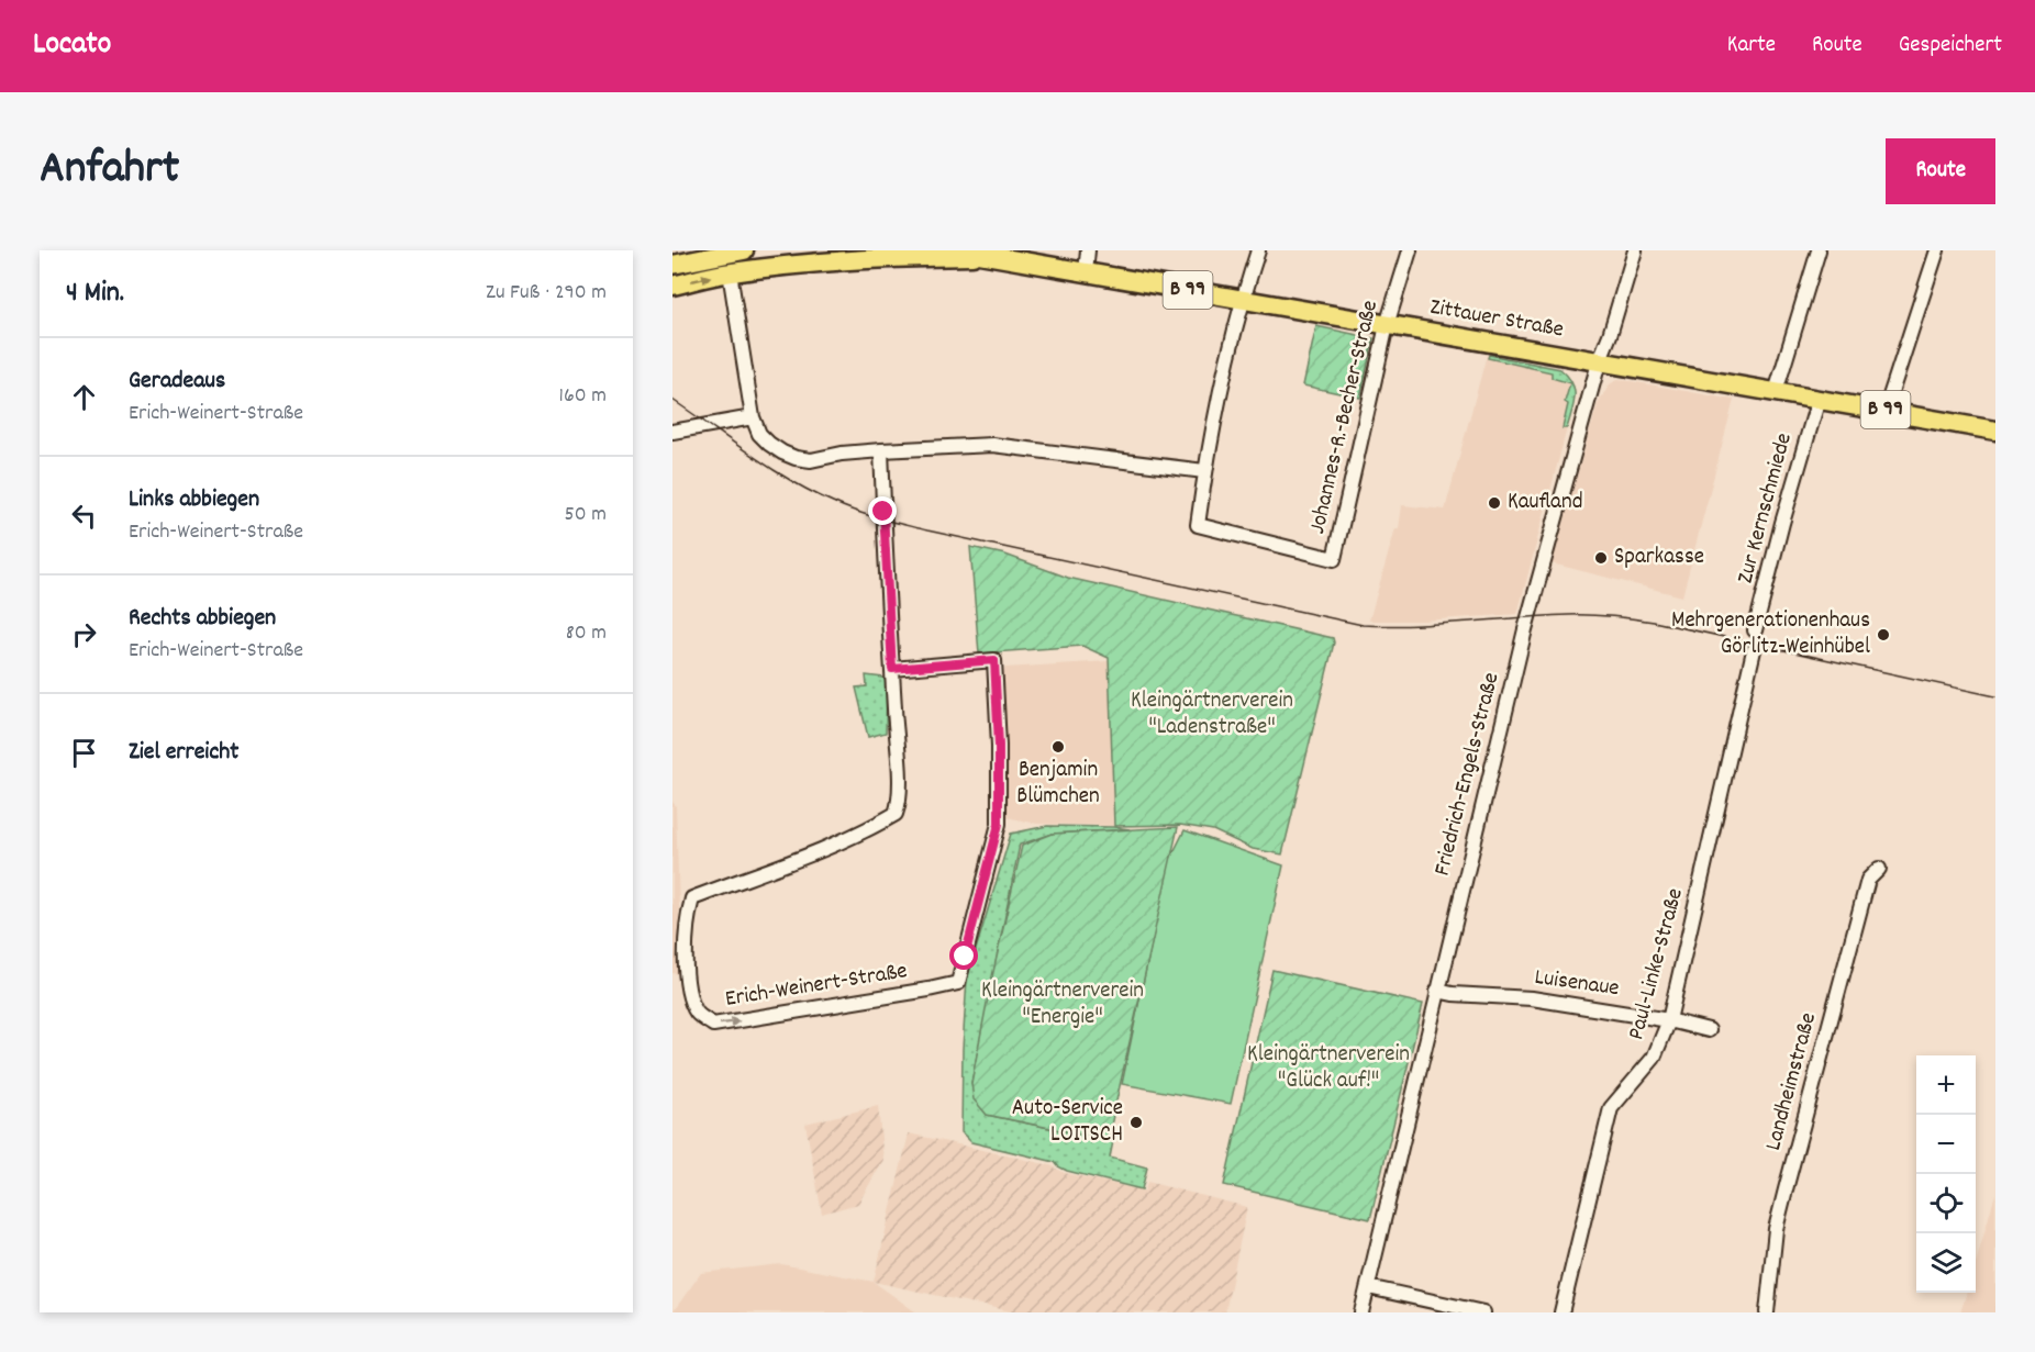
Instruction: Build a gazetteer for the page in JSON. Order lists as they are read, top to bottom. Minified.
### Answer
{"streets":{"main road":["B 99","Zittauer Straße"],"street":["Johannes-R.-Becher-Straße","Zur Kernschmiede","Friedrich-Engels-Straße","Paul-Linke-Straße","Luisenaue","Erich-Weinert-Straße","Landheimstraße"]},"crossings":[["Zittauer Straße","Johannes-R.-Becher-Straße"],["Zittauer Straße","Zur Kernschmiede"],["Zittauer Straße","Friedrich-Engels-Straße"],["Friedrich-Engels-Straße","Luisenaue"],["Paul-Linke-Straße","Luisenaue"]],"parks":["Kleingärtnerverein \"Ladenstraße\"","Kleingärtnerverein \"Energie\"","Kleingärtnerverein \"Glück auf!\""],"places":["Kaufland","Sparkasse","Mehrgenerationenhaus Görlitz-Weinhübel","Benjamin Blümchen","Auto-Service LOITSCH"],"page":{"header":"Locato","nav":["Karte","Route","Gespeichert"],"title":"Anfahrt","buttons":"Route","heading":["4 Min.","Zu Fuß · 290 m"],"list":[["Geradeaus","Erich-Weinert-Straße","160 m"],["Links abbiegen","Erich-Weinert-Straße","50 m"],["Rechts abbiegen","Erich-Weinert-Straße","80 m"],"Ziel erreicht"],"map_buttons":["+","−"]}}
